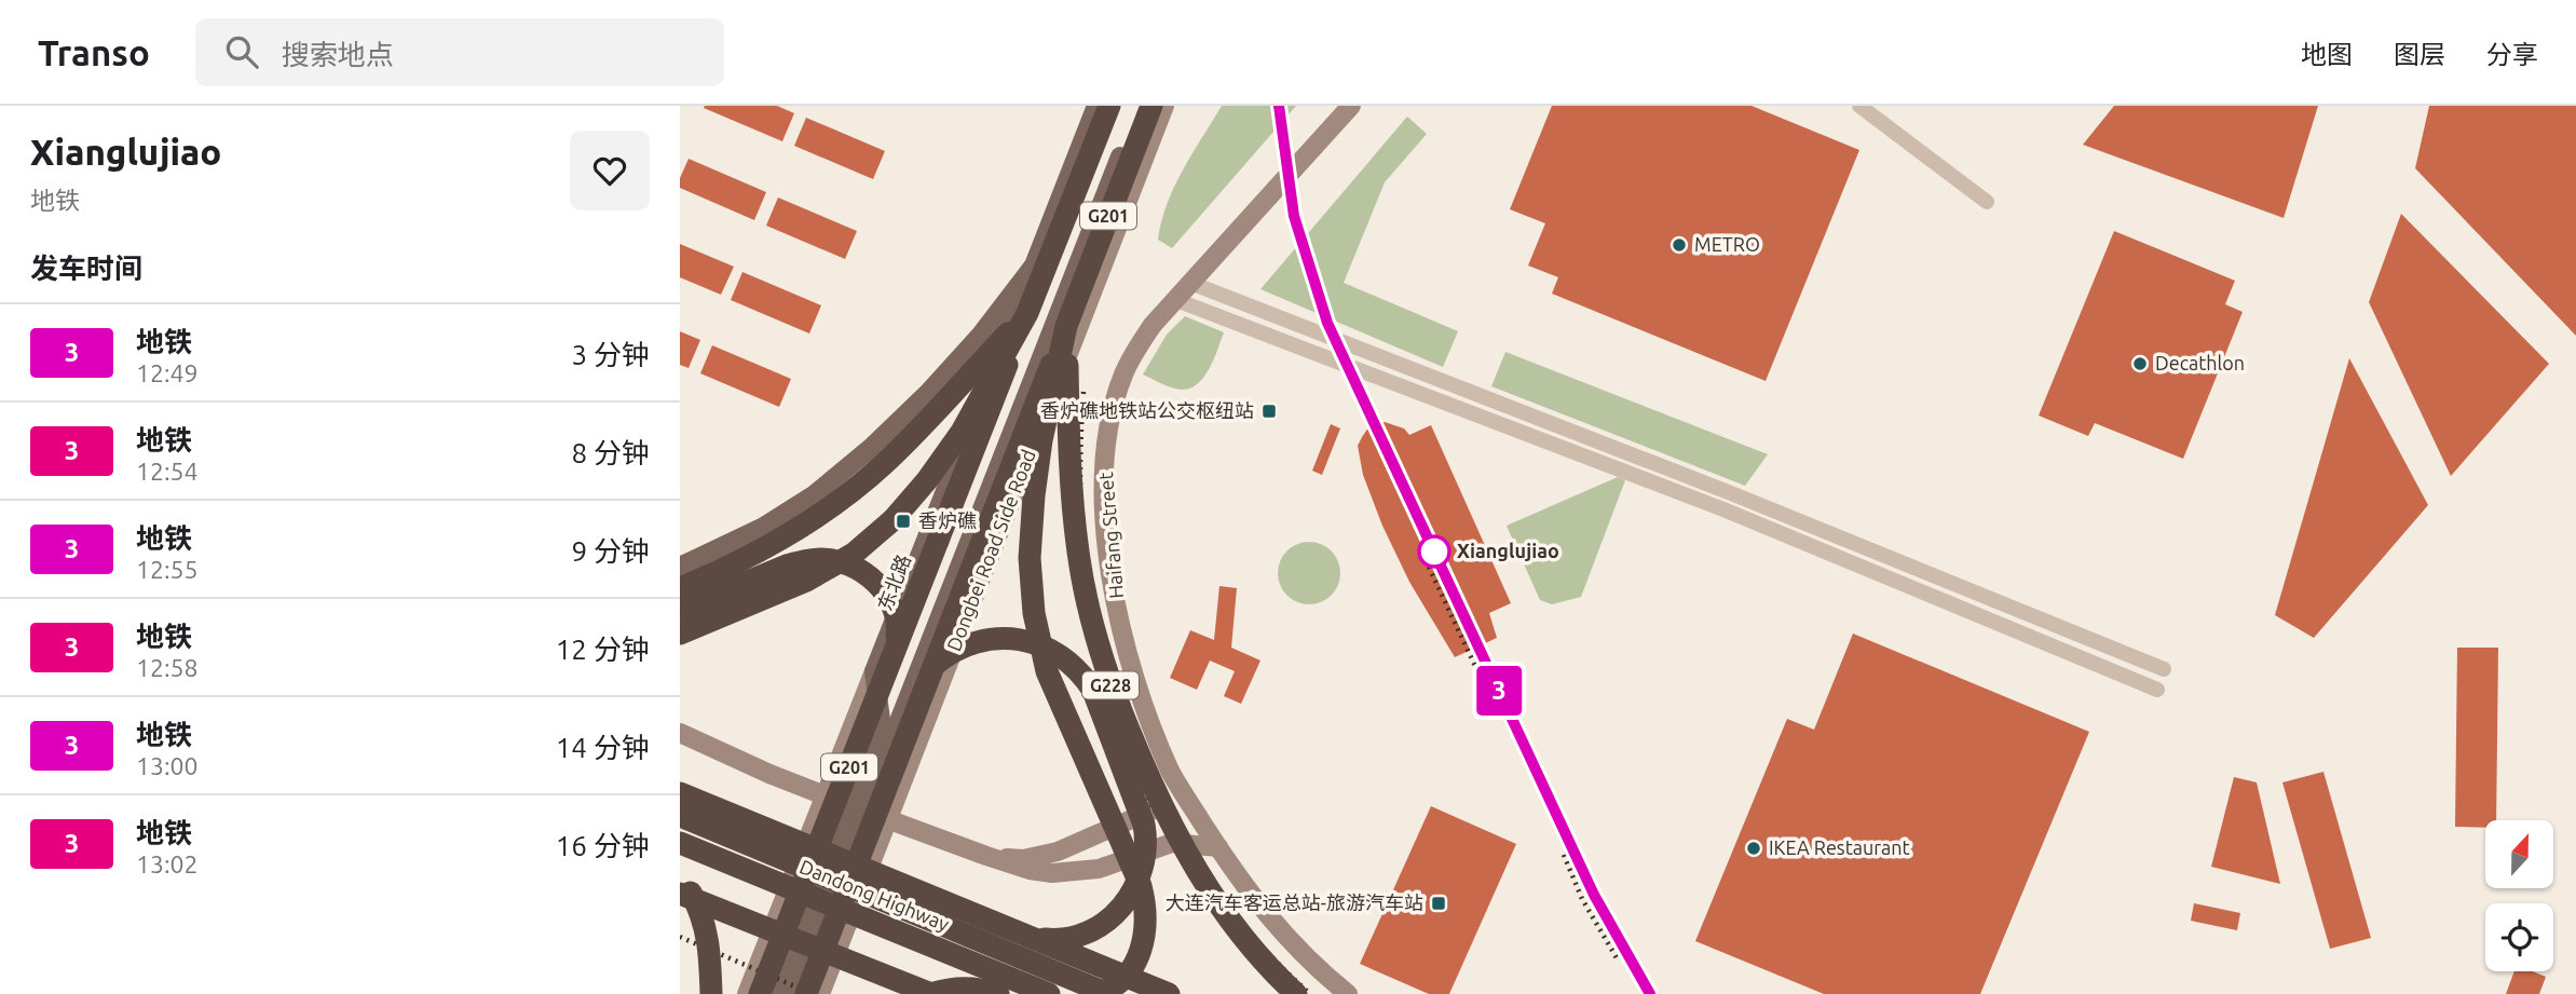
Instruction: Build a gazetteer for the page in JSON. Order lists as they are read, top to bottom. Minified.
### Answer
{"streets":{"highway":["G201","东北路","G228","Dandong Highway"],"street":["Haifang Street","Dongbei Road Side Road"]},"crossings":[["G201","G228"]],"places":{"other":["METRO","Decathlon","Xianglujiao","IKEA Restaurant"],"transit":["香炉礁地铁站公交枢纽站","香炉礁","大连汽车客运总站-旅游汽车站"]},"lines":["metro line 3"],"north":"top","page":{"header":"Transo","search":"搜索地点","nav":["地图","图层","分享"],"heading":[["Xianglujiao","地铁"],"发车时间"],"on_map":"3","list":[{"mark":"3","name":"地铁","note":"12:49","value":"3 分钟"},{"mark":"3","name":"地铁","note":"12:54","value":"8 分钟"},{"mark":"3","name":"地铁","note":"12:55","value":"9 分钟"},{"mark":"3","name":"地铁","note":"12:58","value":"12 分钟"},{"mark":"3","name":"地铁","note":"13:00","value":"14 分钟"},{"mark":"3","name":"地铁","note":"13:02","value":"16 分钟"}]}}
